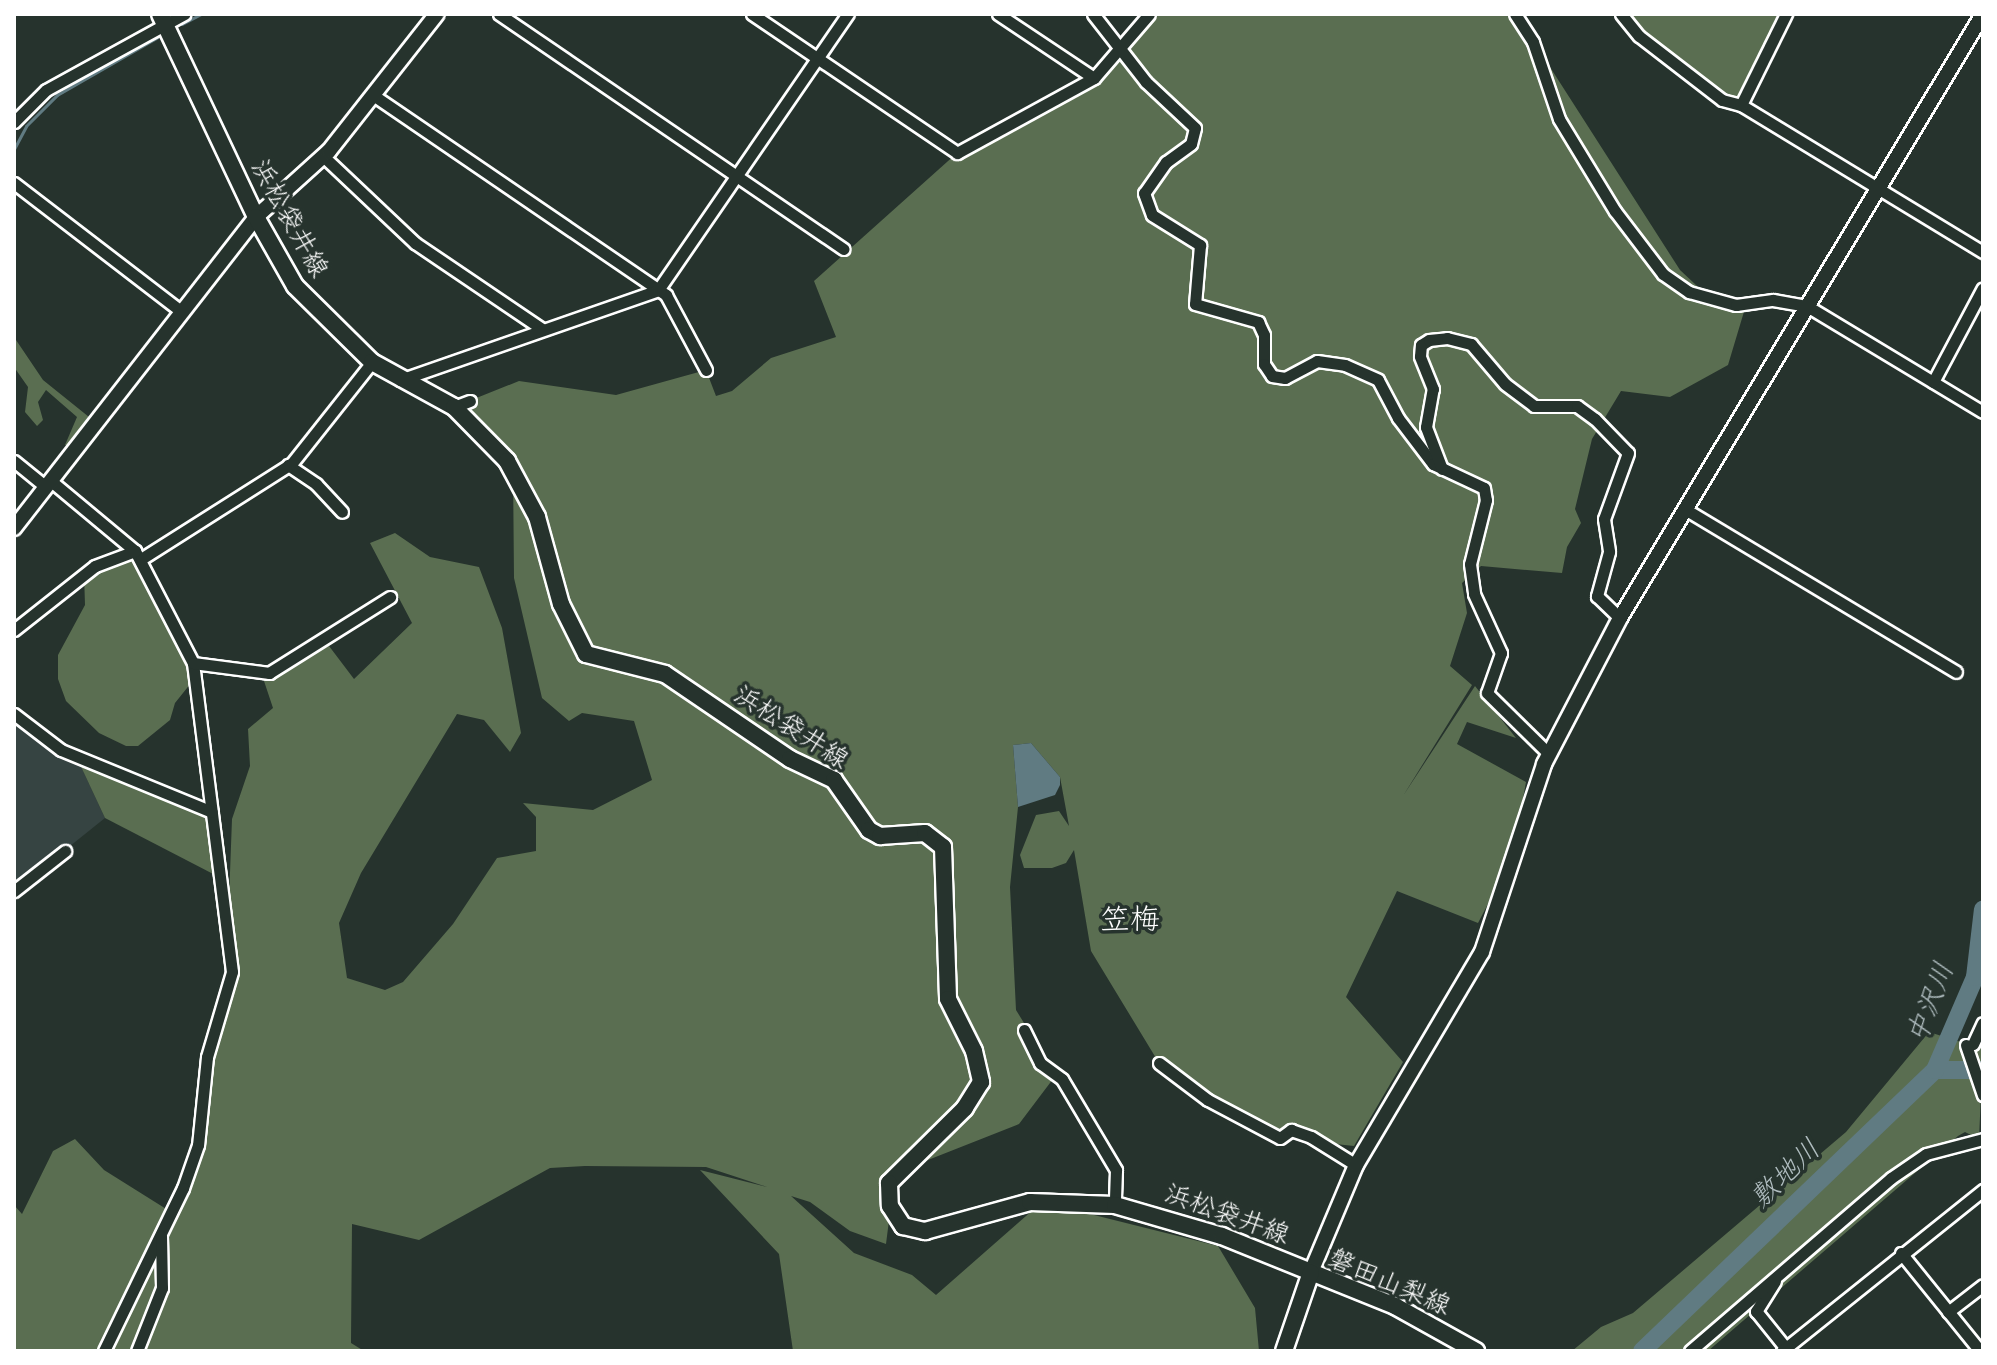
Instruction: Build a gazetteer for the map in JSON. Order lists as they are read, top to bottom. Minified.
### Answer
{"streets":{"main road":["浜松袋井線","磐田山梨線"]},"crossings":[["浜松袋井線","磐田山梨線"]],"districts":["笠梅"],"water":["中沢川","敷地川"]}
